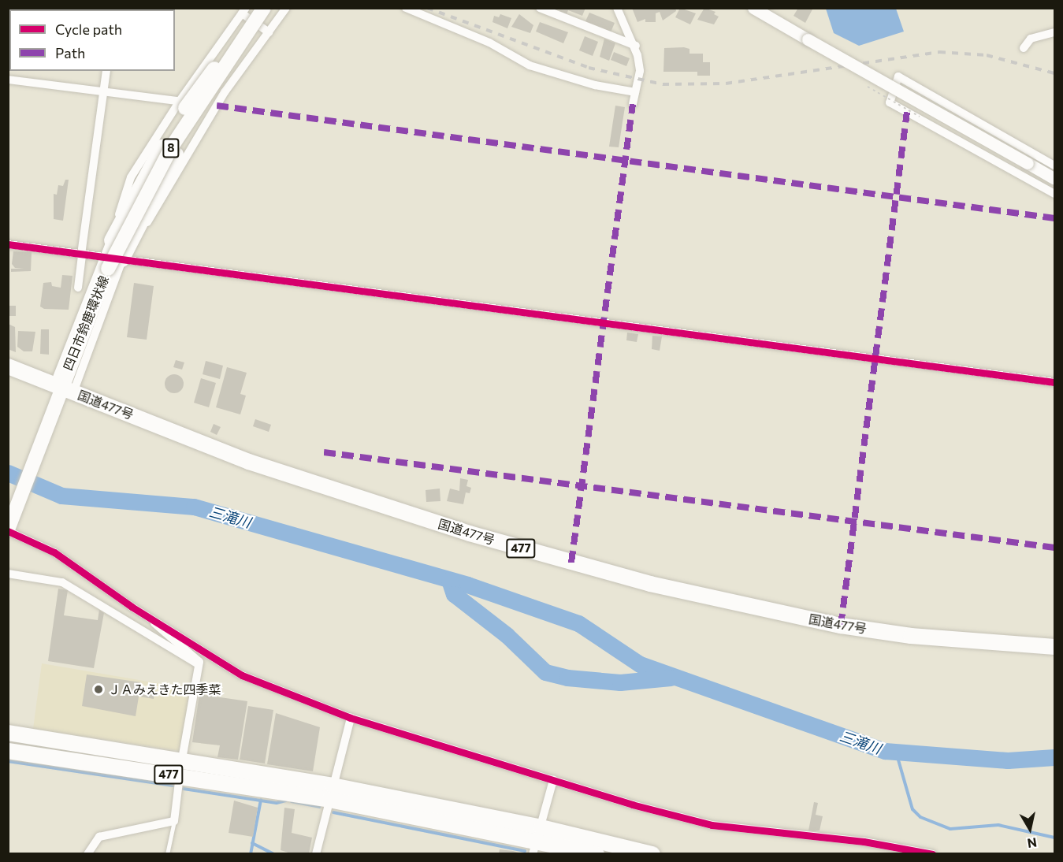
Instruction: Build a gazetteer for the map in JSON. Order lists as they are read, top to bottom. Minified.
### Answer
{"streets":{"highway":["国道477号","477"],"main road":["8","四日市鈴鹿環状線"]},"crossings":[["8","四日市鈴鹿環状線"],["四日市鈴鹿環状線","国道477号"]],"water":["三滝川"],"places":["ＪＡみえきた四季菜"],"legend":["Cycle path","Path"],"north":"bottom"}
